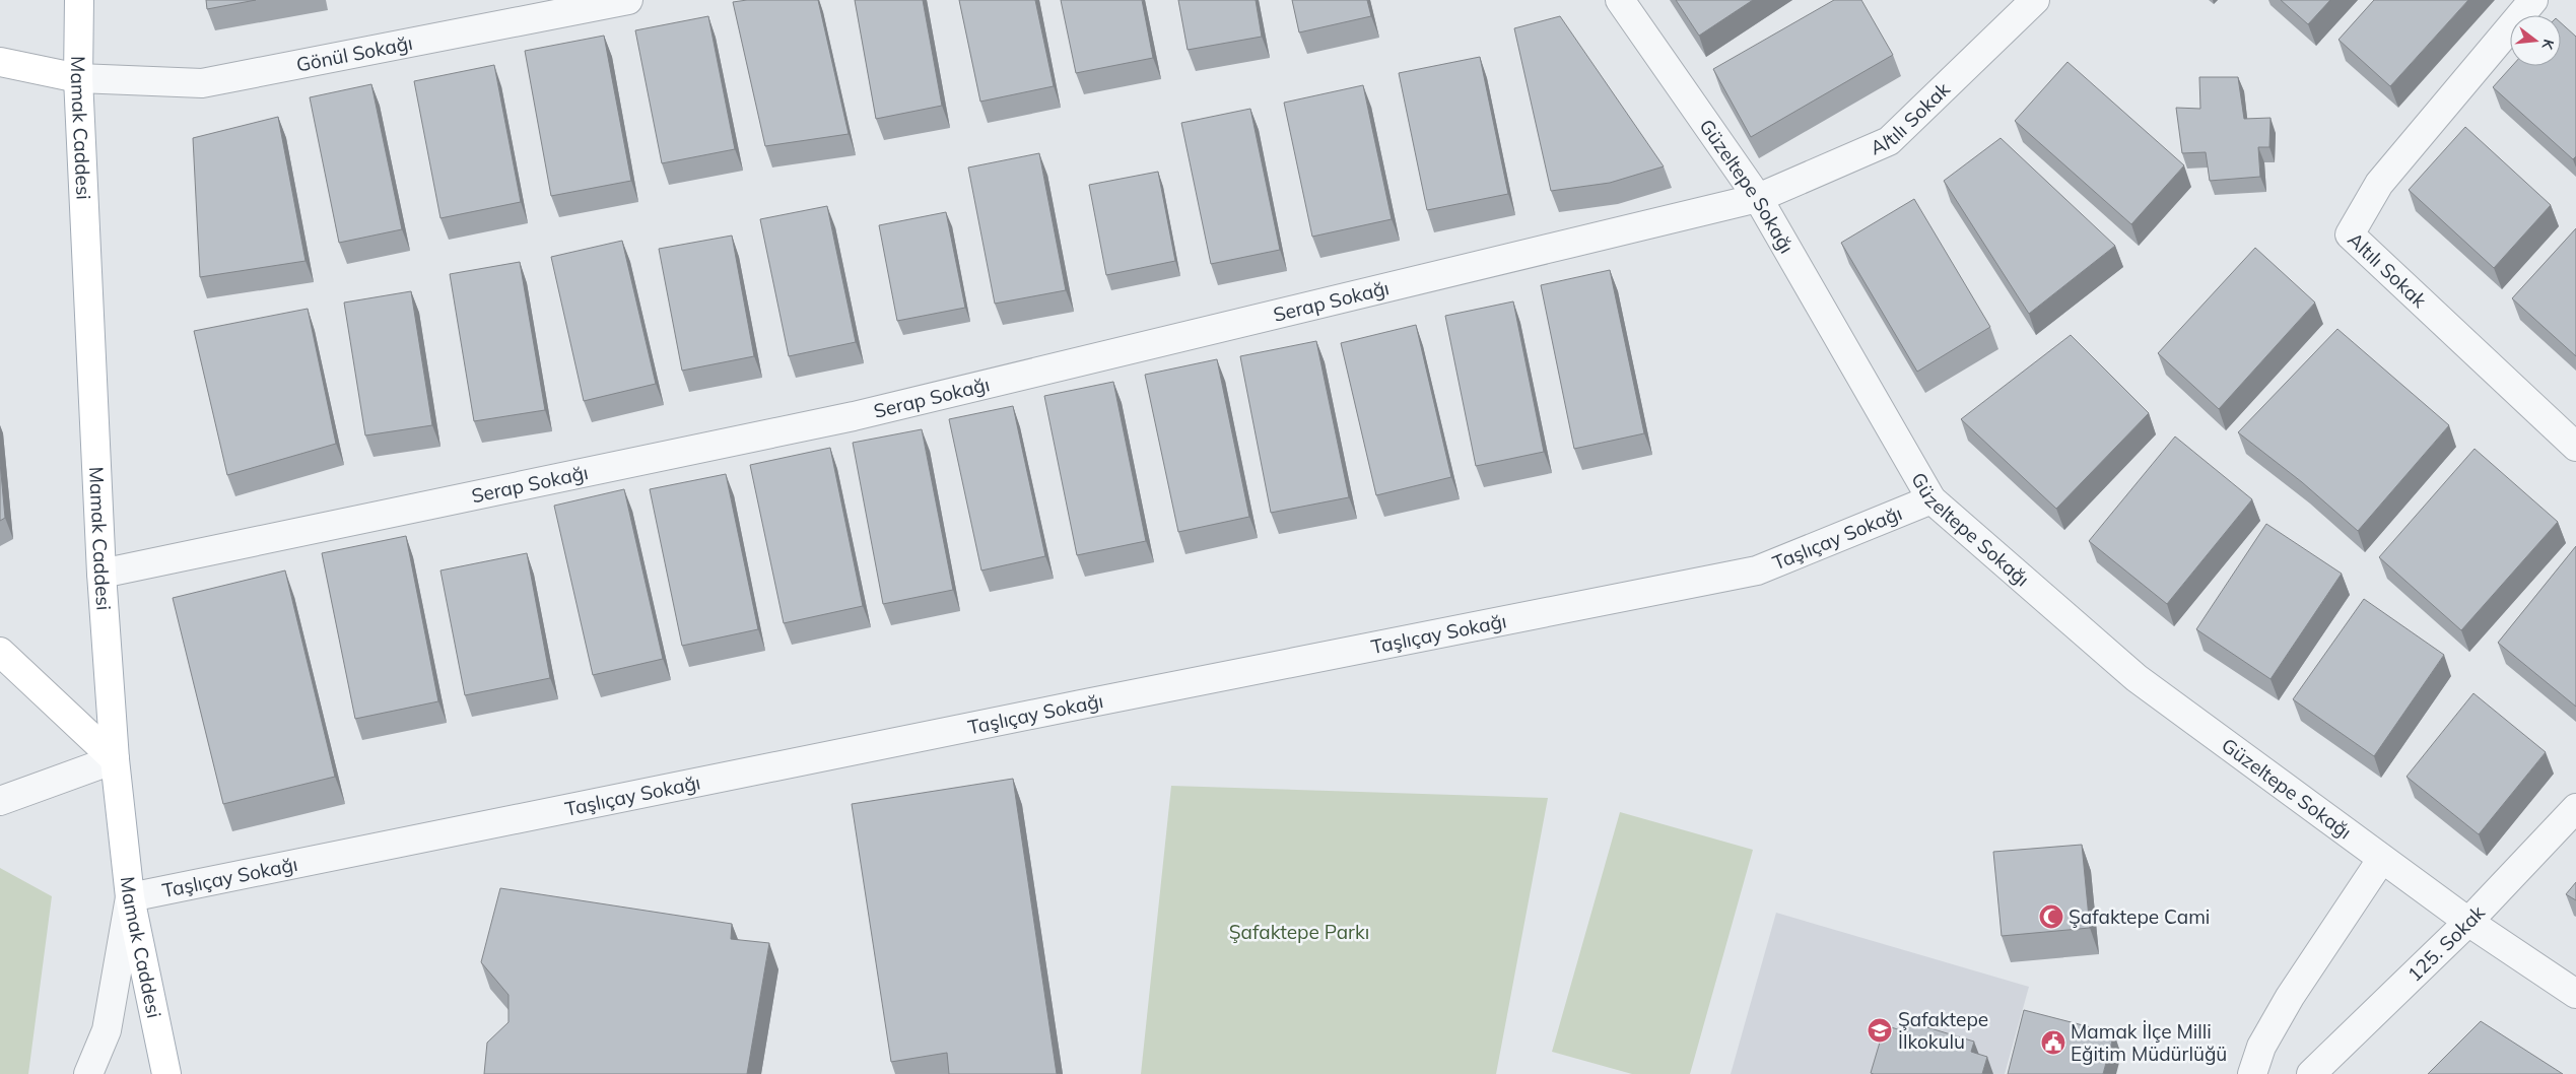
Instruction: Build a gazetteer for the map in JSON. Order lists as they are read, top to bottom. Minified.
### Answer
{"streets":{"main road":["Mamak Caddesi"],"street":["Gönül Sokağı","Altılı Sokak","Güzeltepe Sokağı","Serap Sokağı","Taşlıçay Sokağı","125. Sokak"]},"crossings":[["Gönül Sokağı","Mamak Caddesi"],["Altılı Sokak","Güzeltepe Sokağı"],["Altılı Sokak","Serap Sokağı"],["Mamak Caddesi","Serap Sokağı"],["Mamak Caddesi","Taşlıçay Sokağı"],["Güzeltepe Sokağı","Serap Sokağı"],["Güzeltepe Sokağı","Taşlıçay Sokağı"],["Güzeltepe Sokağı","125. Sokak"]],"parks":["Şafaktepe Parkı"],"places":{"mosque":["Şafaktepe Cami"],"school or university":["Şafaktepe İlkokulu"],"public building":["Mamak İlçe Milli Eğitim Müdürlüğü"]},"north":"right"}
